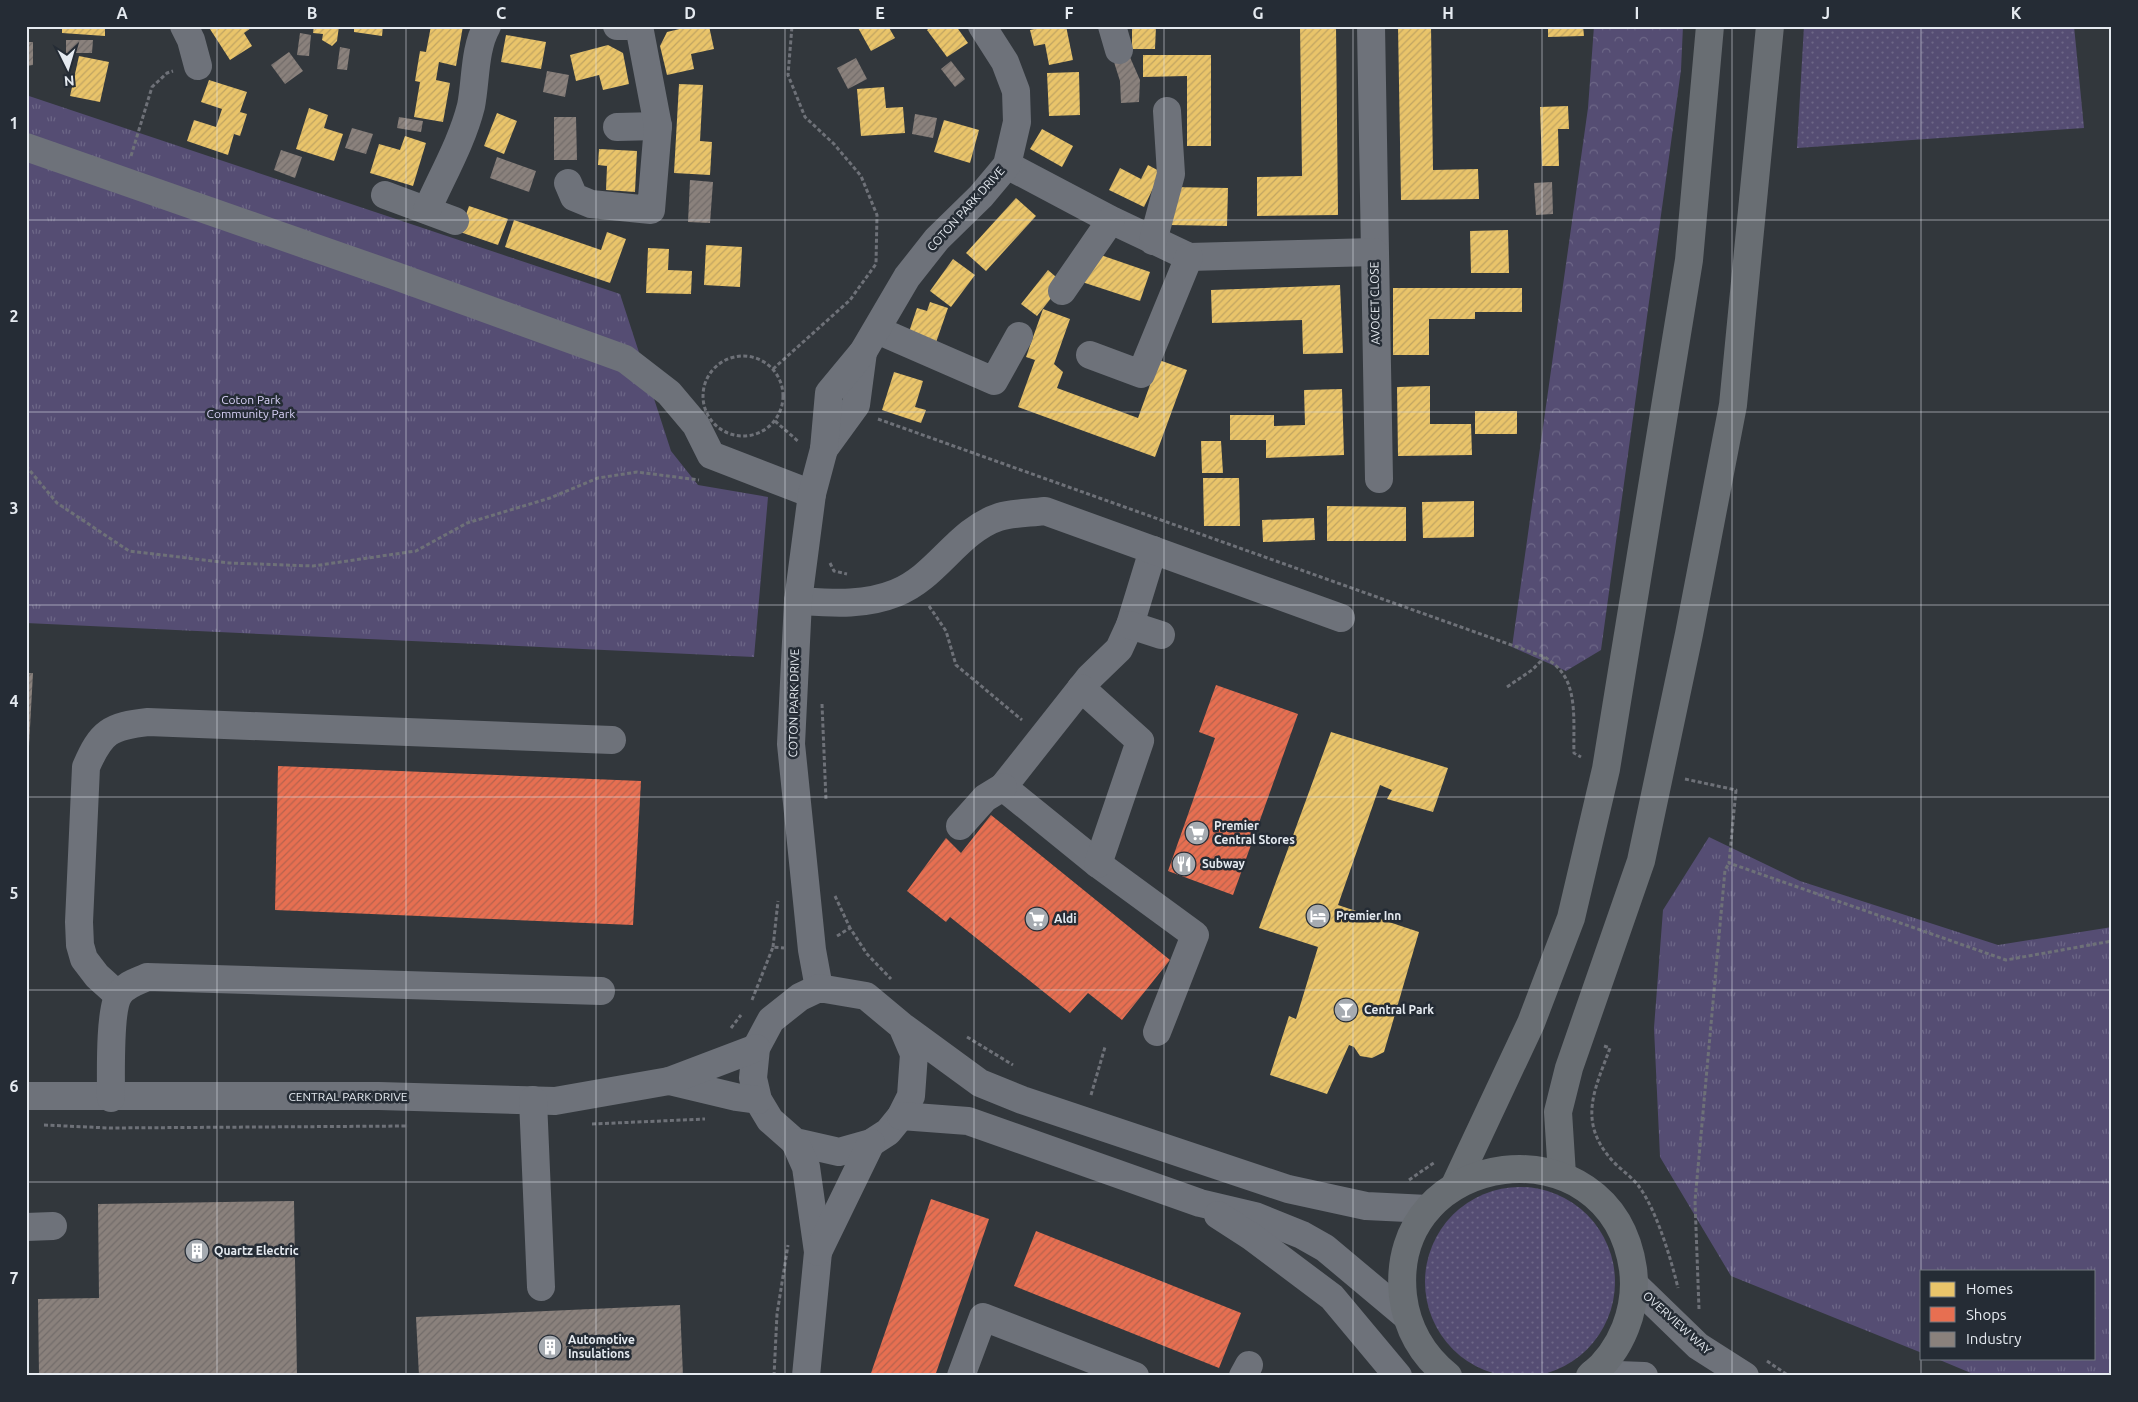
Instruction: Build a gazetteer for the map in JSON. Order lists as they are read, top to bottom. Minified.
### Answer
{"streets":{"street":["COTON PARK DRIVE","AVOCET CLOSE","CENTRAL PARK DRIVE","OVERVIEW WAY"]},"crossings":[["COTON PARK DRIVE","AVOCET CLOSE"],["COTON PARK DRIVE","CENTRAL PARK DRIVE"]],"parks":["Coton Park Community Park"],"places":{"supermarket":["Premier Central Stores","Aldi"],"restaurant":["Subway"],"hotel":["Premier Inn"],"bar":["Central Park"],"building":["Quartz Electric","Automotive Insulations"]},"legend":["Homes","Shops","Industry"],"north":"bottom","grid":{"columns":["A","B","C","D","E","F","G","H","I","J","K"],"rows":["1","2","3","4","5","6","7"]}}
